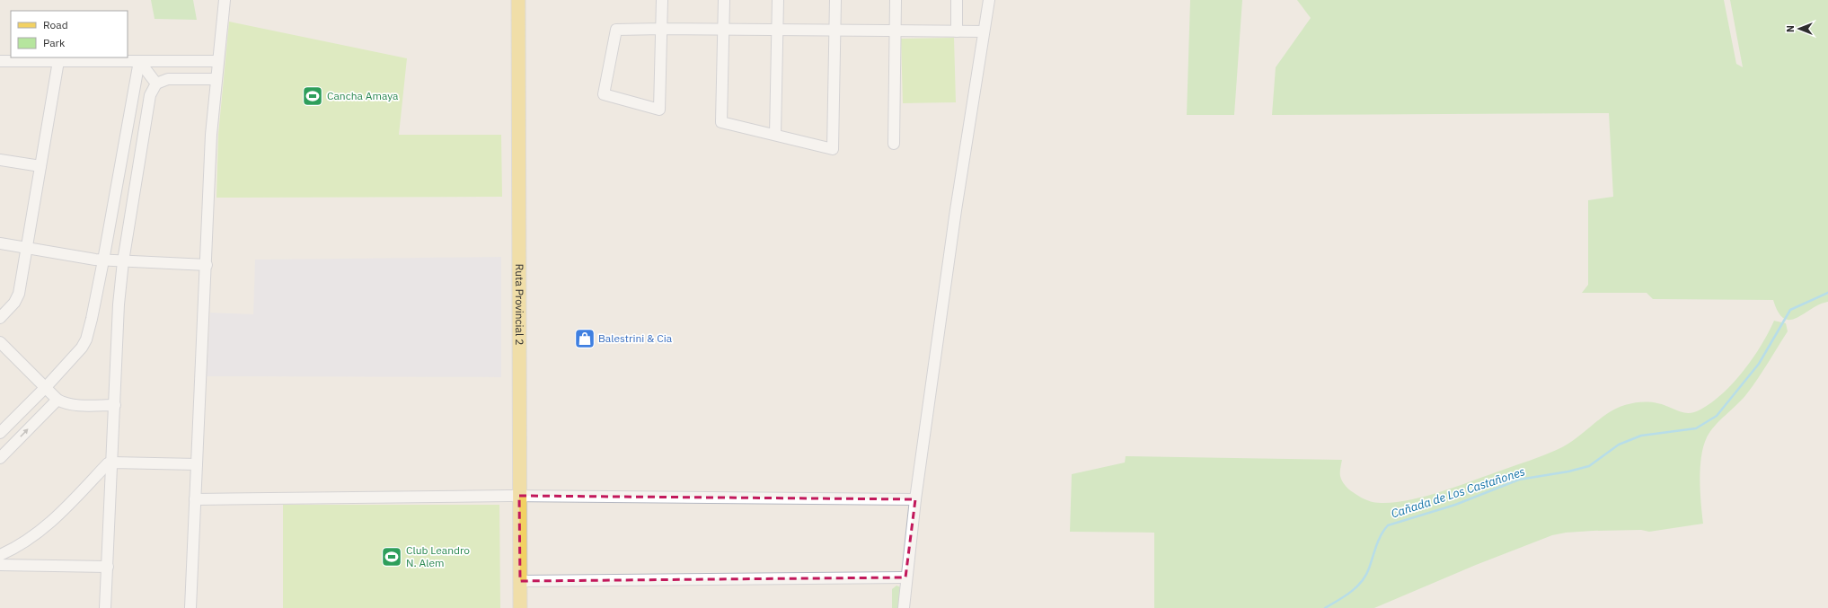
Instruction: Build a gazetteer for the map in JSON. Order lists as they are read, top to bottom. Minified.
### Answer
{"streets":{"main road":["Ruta Provincial 2"]},"water":["Cañada de Los Castañones"],"places":{"sports":["Cancha Amaya","Club Leandro N. Alem"],"shop":["Balestrini & Cia"]},"legend":["Road","Park"],"north":"left"}
